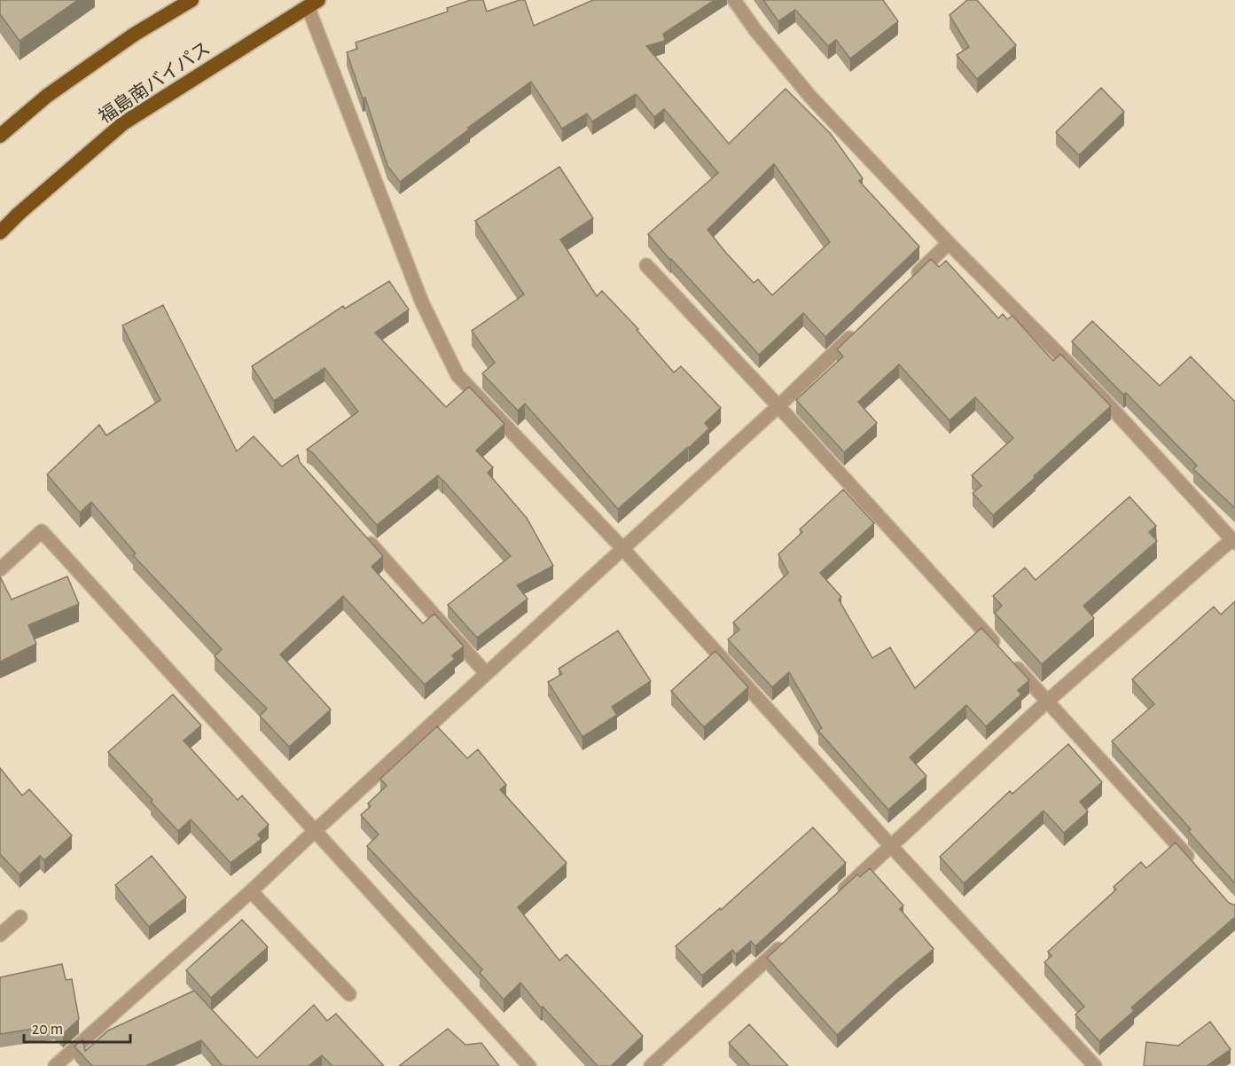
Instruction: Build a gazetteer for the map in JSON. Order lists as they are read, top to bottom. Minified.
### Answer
{"streets":{"highway":["福島南バイパス"]},"scale_bar":"20 m"}
